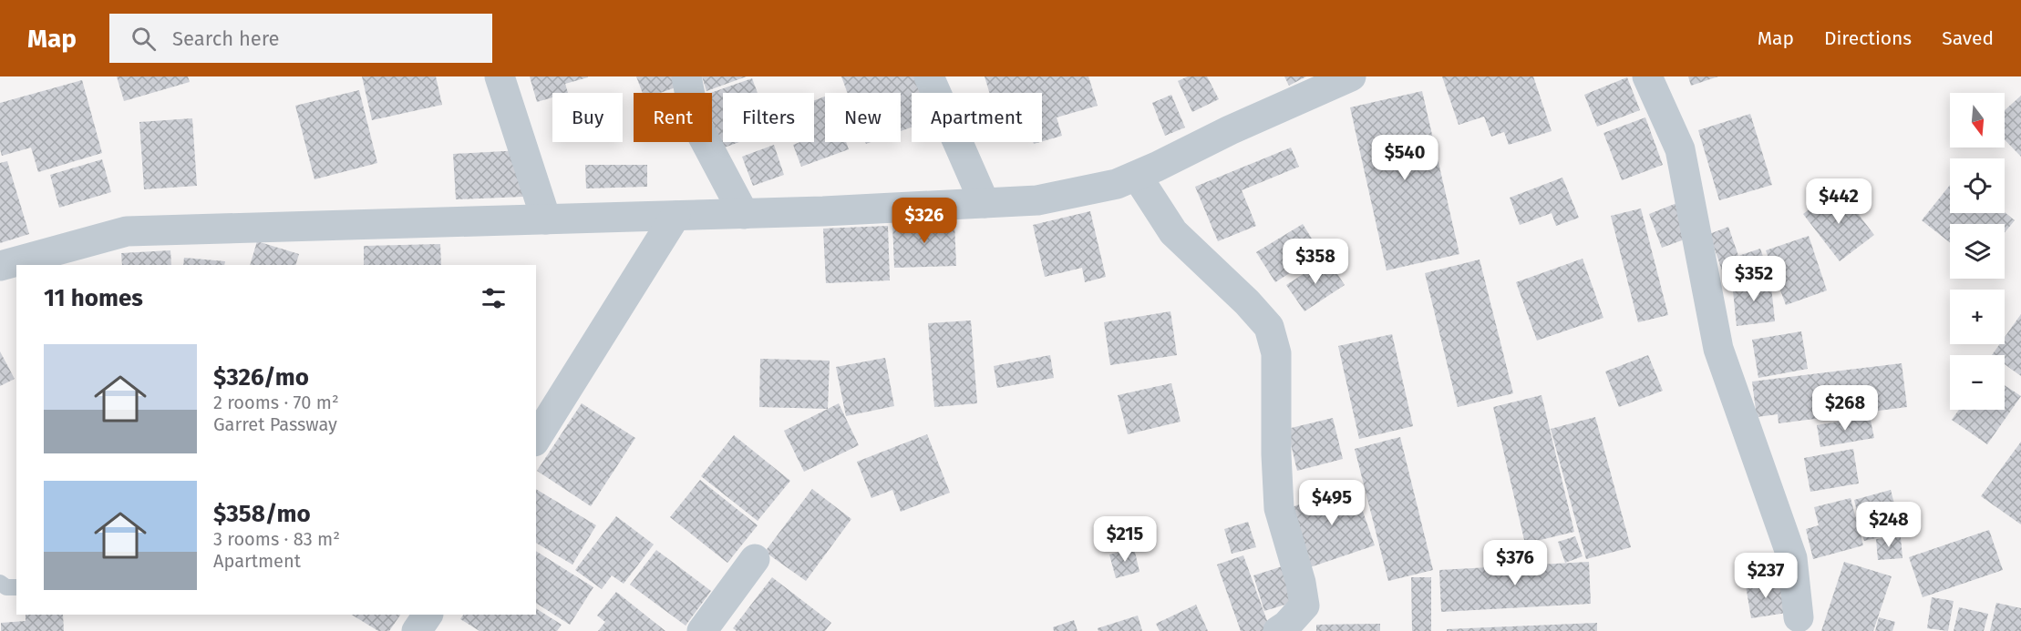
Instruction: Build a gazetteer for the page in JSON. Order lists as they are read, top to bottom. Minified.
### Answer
{"north":"bottom","page":{"header":"Map","search":"Search here","nav":["Map","Directions","Saved"],"map_buttons":["+","−"],"chip":["Buy","Rent","Filters","New","Apartment"],"price":["$540","$442","$326","$358","$352","$268","$495","$248","$215","$376","$237"],"heading":"11 homes","list":[{"name":"$326/mo","note":"2 rooms · 70 m² · Garret Passway"},{"name":"$358/mo","note":"3 rooms · 83 m² · Apartment"}]}}
